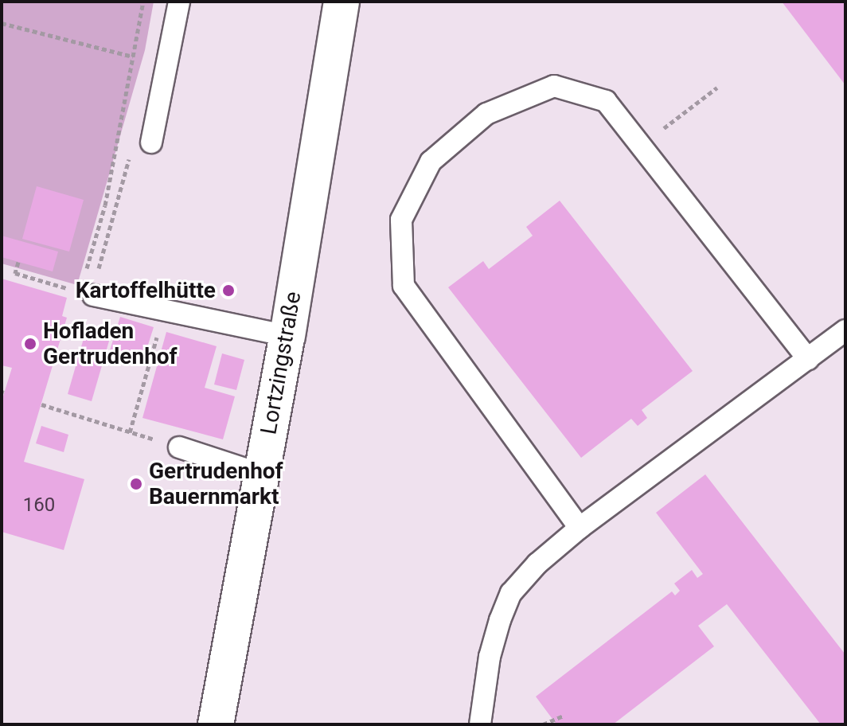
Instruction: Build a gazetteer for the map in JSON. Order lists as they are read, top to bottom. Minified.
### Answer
{"streets":{"street":["Lortzingstraße"]},"places":["Kartoffelhütte","Hofladen Gertrudenhof","Gertrudenhof Bauernmarkt"],"house_numbers":["160"]}
